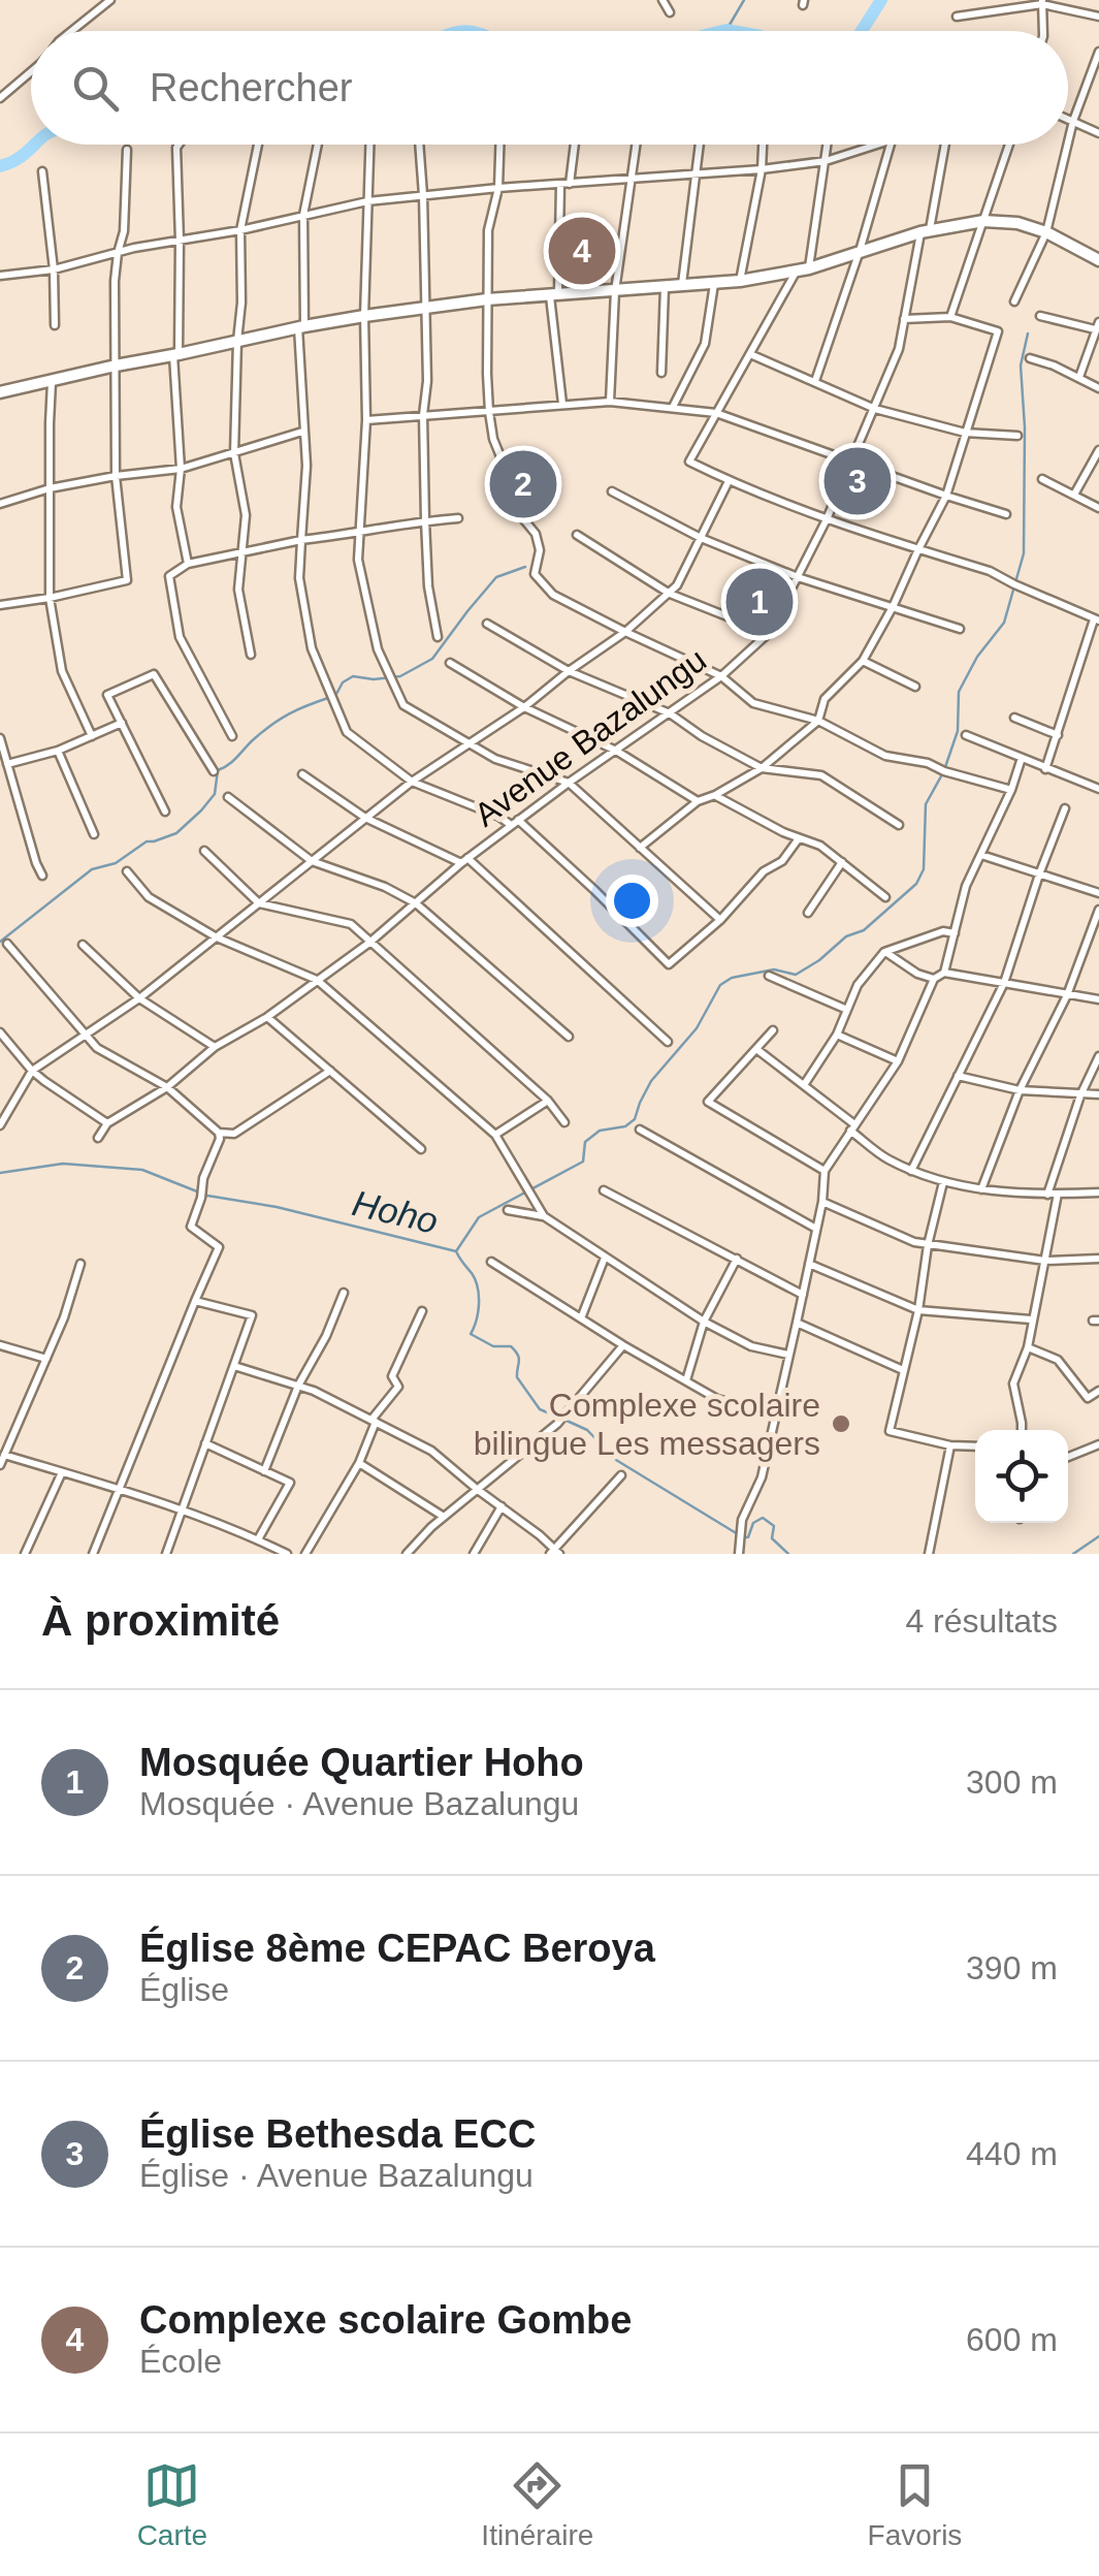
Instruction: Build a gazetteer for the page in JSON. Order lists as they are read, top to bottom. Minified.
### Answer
{"streets":{"street":["Avenue Bazalungu"]},"water":["Hoho"],"places":["Complexe scolaire bilingue Les messagers"],"page":{"search":"Rechercher","pins":["4","3","2","1"],"heading":["À proximité","4 résultats"],"list":[{"mark":"1","name":"Mosquée Quartier Hoho","note":"Mosquée · Avenue Bazalungu","value":"300 m"},{"mark":"2","name":"Église 8ème CEPAC Beroya","note":"Église","value":"390 m"},{"mark":"3","name":"Église Bethesda ECC","note":"Église · Avenue Bazalungu","value":"440 m"},{"mark":"4","name":"Complexe scolaire Gombe","note":"École","value":"600 m"}],"nav":["Carte","Itinéraire","Favoris"]}}
